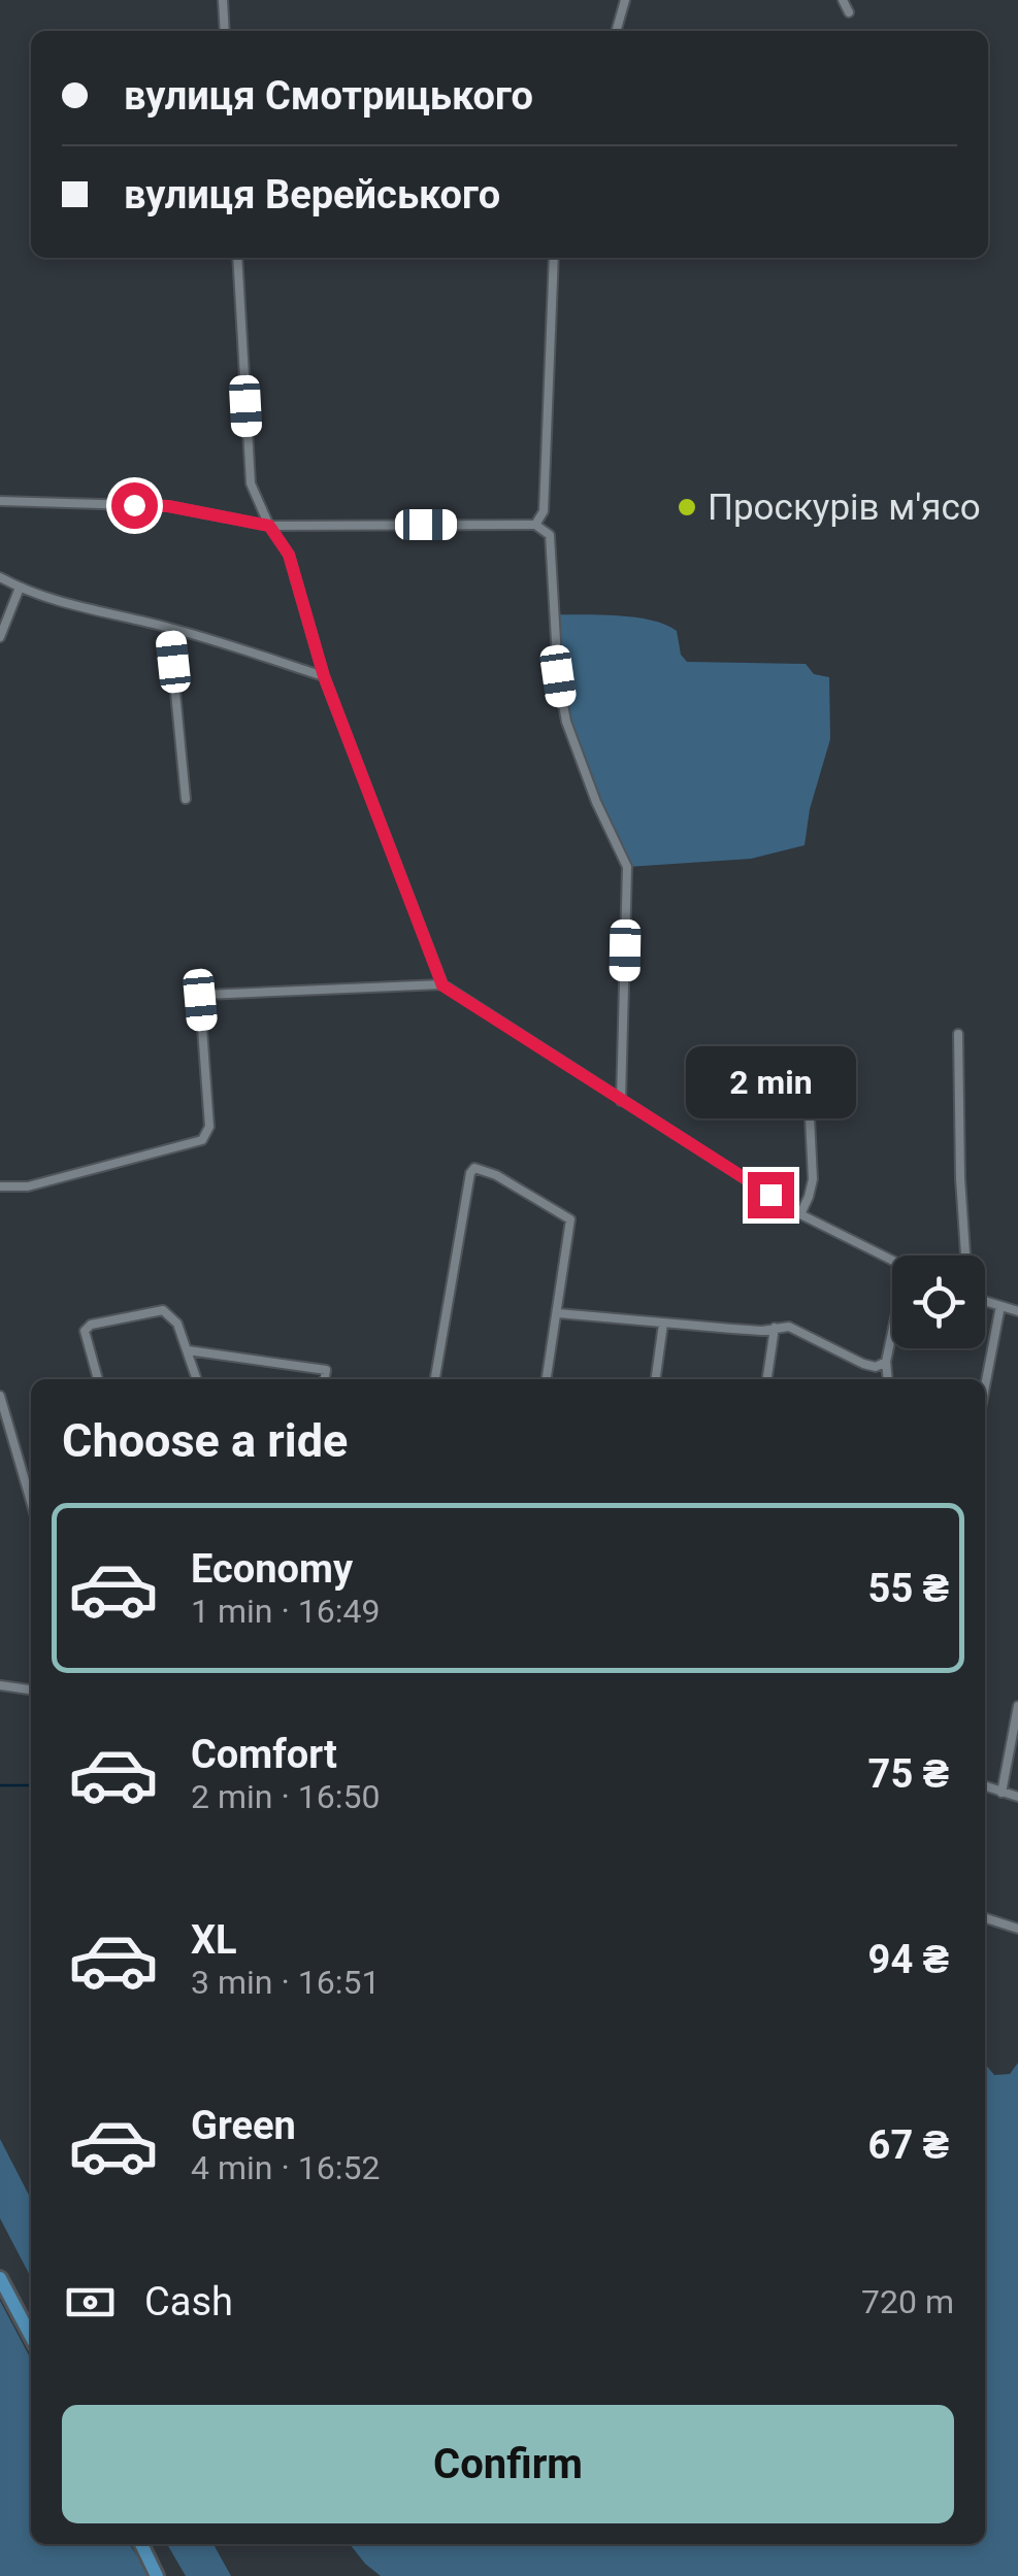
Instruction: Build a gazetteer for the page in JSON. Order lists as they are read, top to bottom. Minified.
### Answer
{"places":["Проскурів м'ясо"],"page":{"banner":["вулиця Смотрицького","вулиця Верейського"],"bubble":"2 min","heading":"Choose a ride","list":[{"name":"Economy","note":"1 min · 16:49","value":"55 ₴"},{"name":"Comfort","note":"2 min · 16:50","value":"75 ₴"},{"name":"XL","note":"3 min · 16:51","value":"94 ₴"},{"name":"Green","note":"4 min · 16:52","value":"67 ₴"}],"pay":["Cash","720 m"],"buttons":"Confirm"}}
